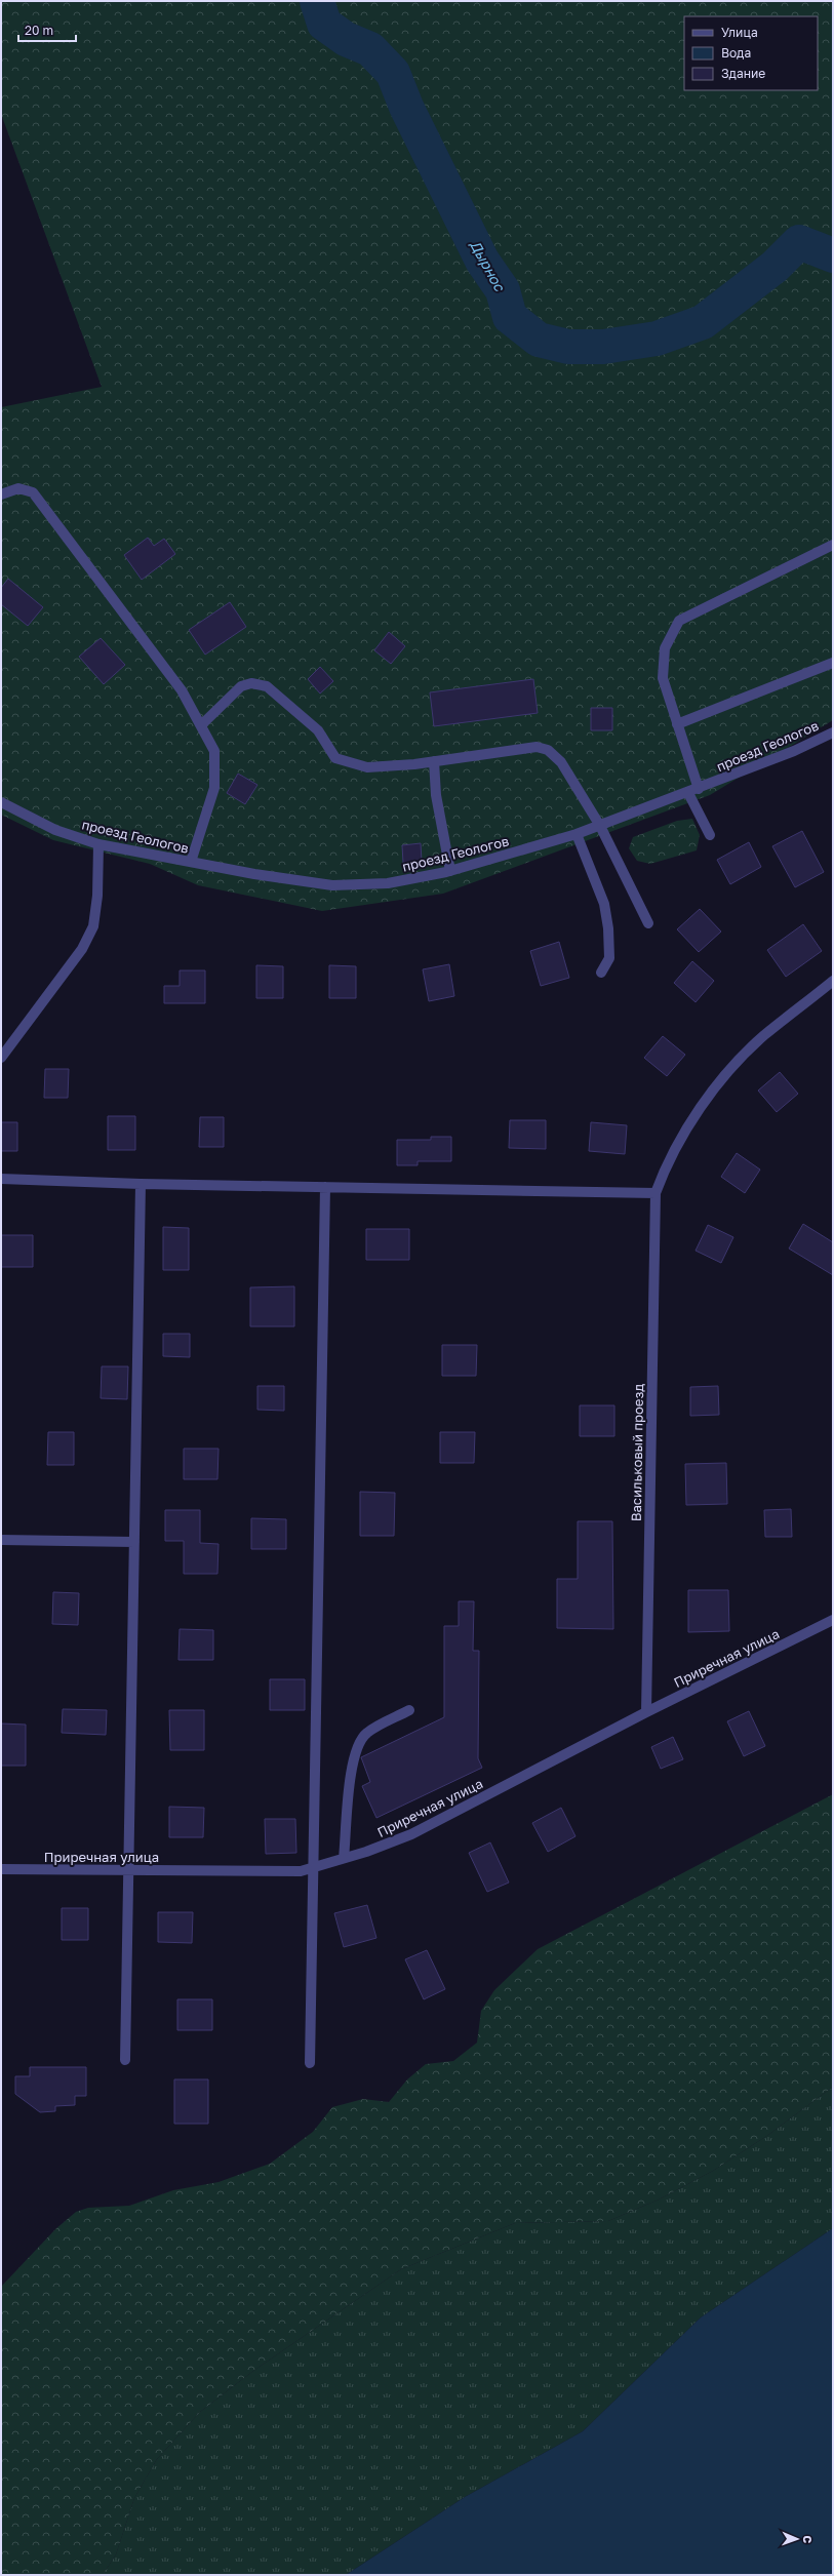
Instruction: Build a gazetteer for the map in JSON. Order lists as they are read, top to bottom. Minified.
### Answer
{"streets":{"street":["проезд Геологов","Васильковый проезд","Приречная улица"]},"crossings":[["Васильковый проезд","Приречная улица"]],"water":["Дырнос"],"legend":["Улица","Вода","Здание"],"scale_bar":"20 m","north":"right"}
